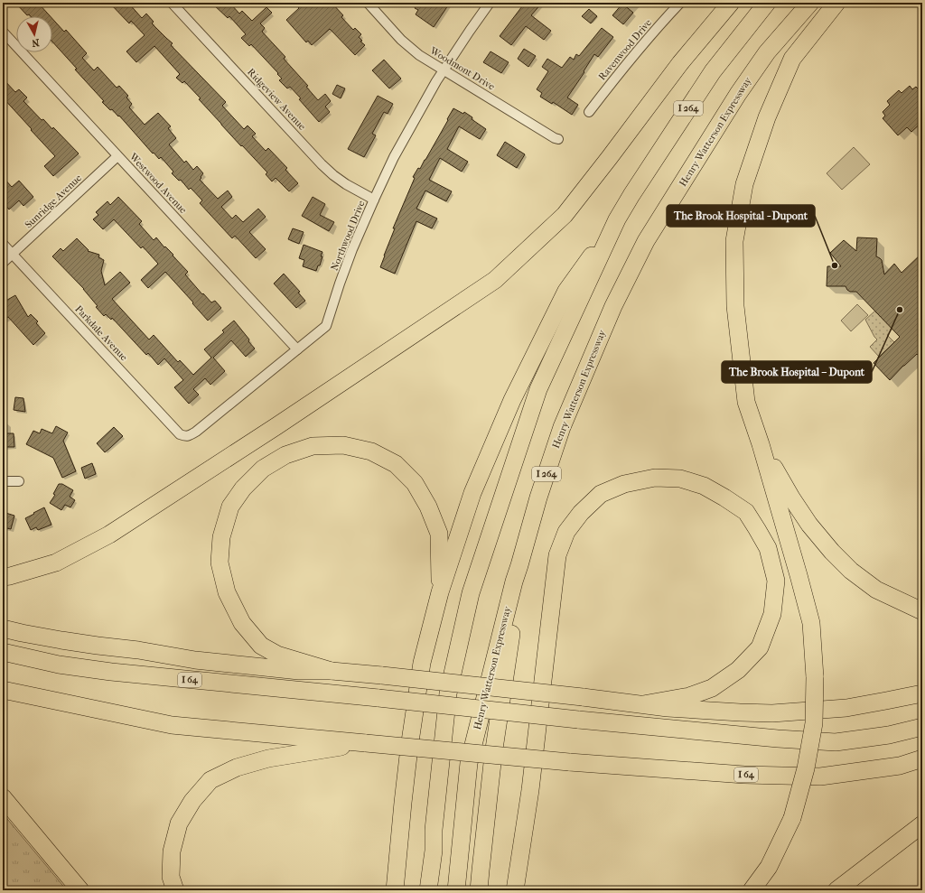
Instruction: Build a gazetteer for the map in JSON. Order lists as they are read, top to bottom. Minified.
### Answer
{"streets":{"highway":["I 264","Henry Watterson Expressway","I 64"],"street":["Ravenwood Drive","Woodmont Drive","Ridgeview Avenue","Westwood Avenue","Sunridge Avenue","Northwood Drive","Parkdale Avenue"]},"crossings":[["Woodmont Drive","Northwood Drive"],["Ridgeview Avenue","Northwood Drive"],["Westwood Avenue","Sunridge Avenue"],["Westwood Avenue","Northwood Drive"],["Sunridge Avenue","Parkdale Avenue"],["Northwood Drive","Parkdale Avenue"]],"places":["The Brook Hospital - Dupont","The Brook Hospital – Dupont"],"north":"bottom"}
